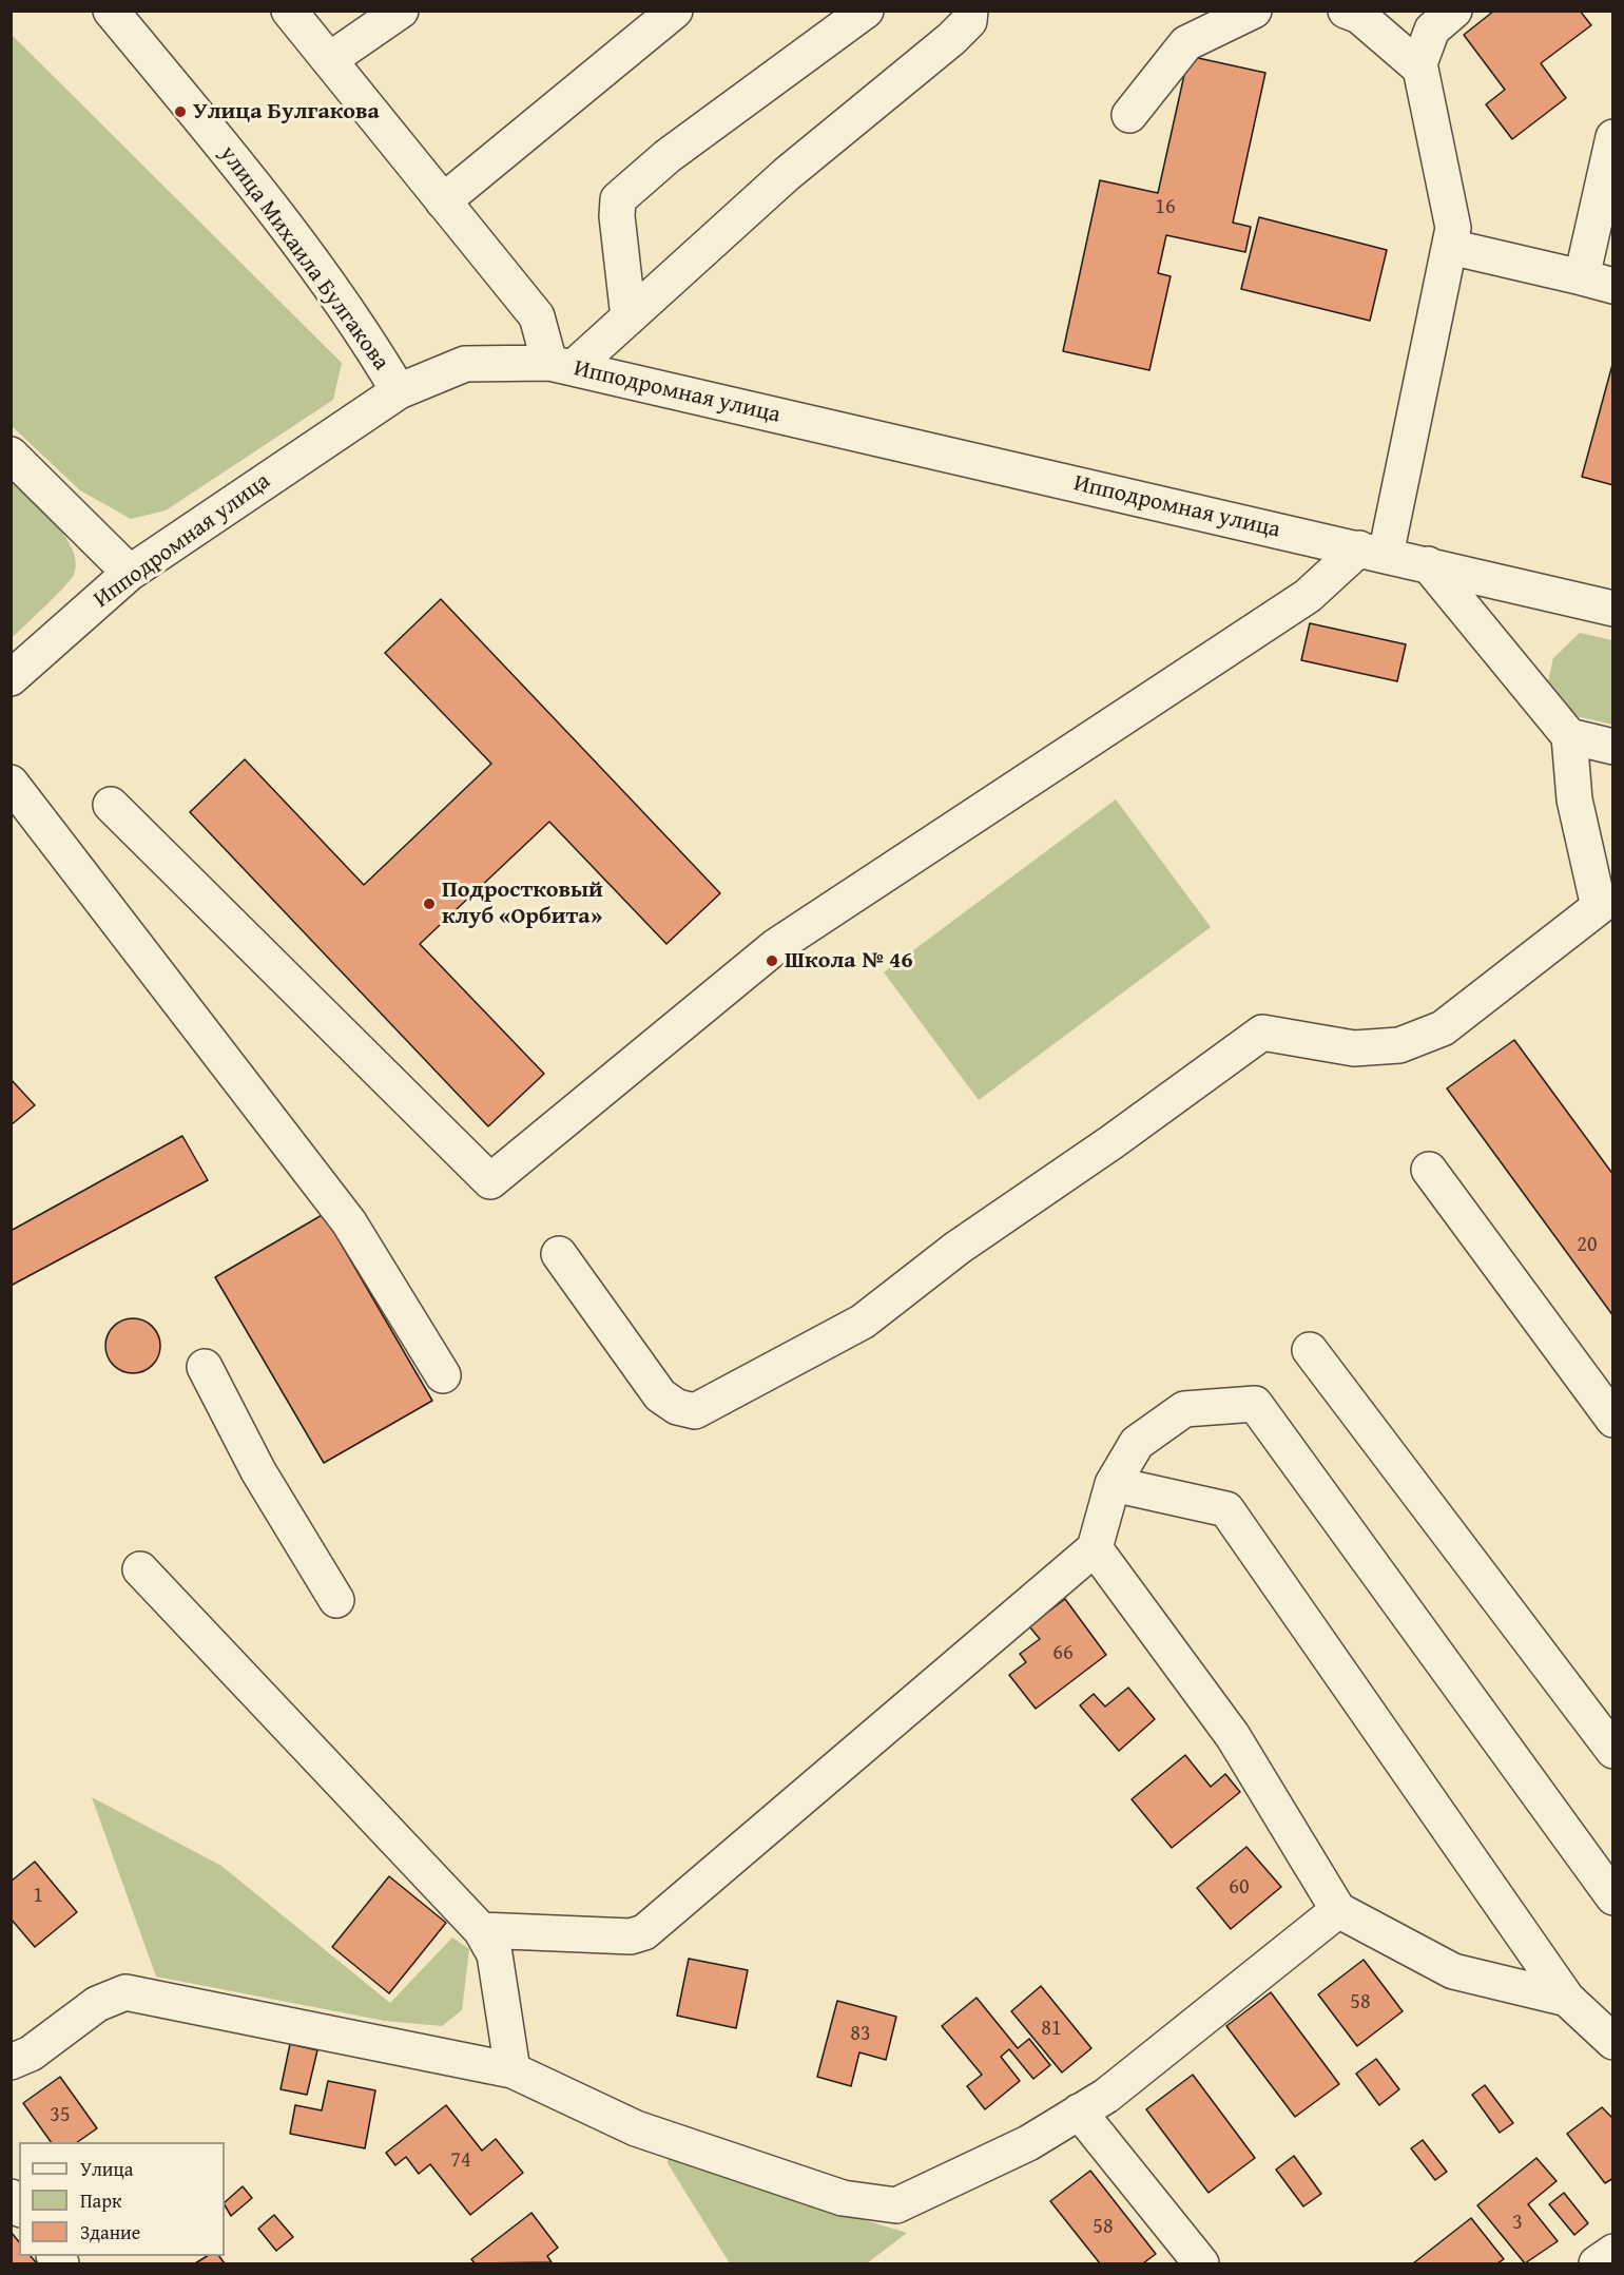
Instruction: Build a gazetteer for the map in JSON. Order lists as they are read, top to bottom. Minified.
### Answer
{"streets":{"street":["улица Михаила Булгакова","Ипподромная улица"]},"crossings":[["улица Михаила Булгакова","Ипподромная улица"]],"places":["Улица Булгакова","Подростковый клуб «Орбита»","Школа № 46"],"house_numbers":["16","20","66","60","1","58","81","83","35","74","3","58"],"legend":["Улица","Парк","Здание"]}
